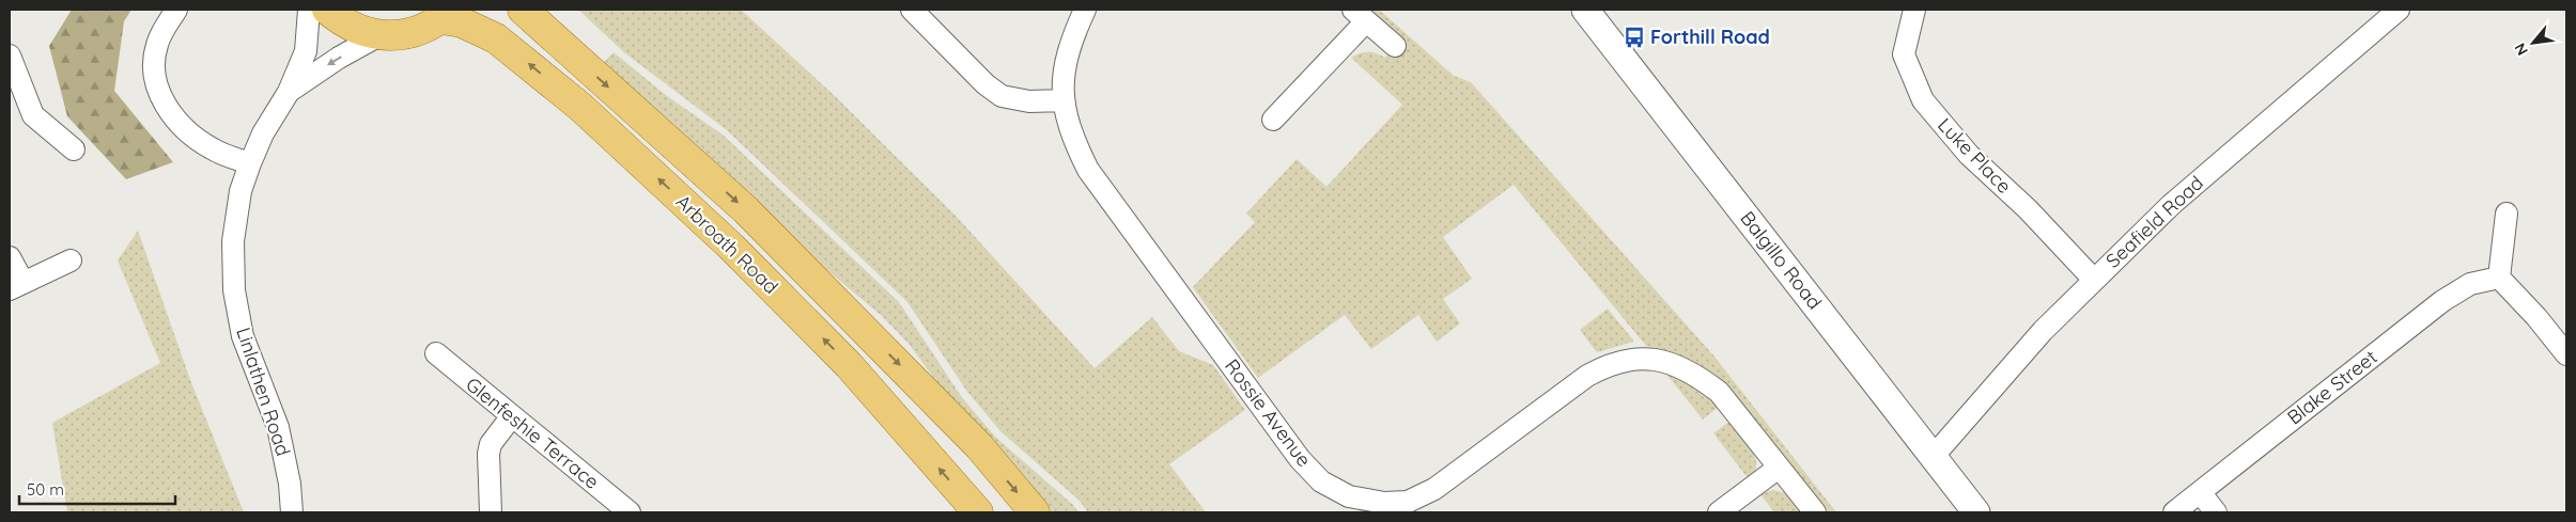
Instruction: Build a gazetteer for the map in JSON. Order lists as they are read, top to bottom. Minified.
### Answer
{"streets":{"main road":["Arbroath Road"],"street":["Luke Place","Seafield Road","Balgillo Road","Blake Street","Linlathen Road","Rossie Avenue","Glenfeshie Terrace"]},"crossings":[["Luke Place","Seafield Road"],["Seafield Road","Balgillo Road"]],"places":{"bus stop":["Forthill Road"]},"scale_bar":"50 m","north":"bottom left"}
